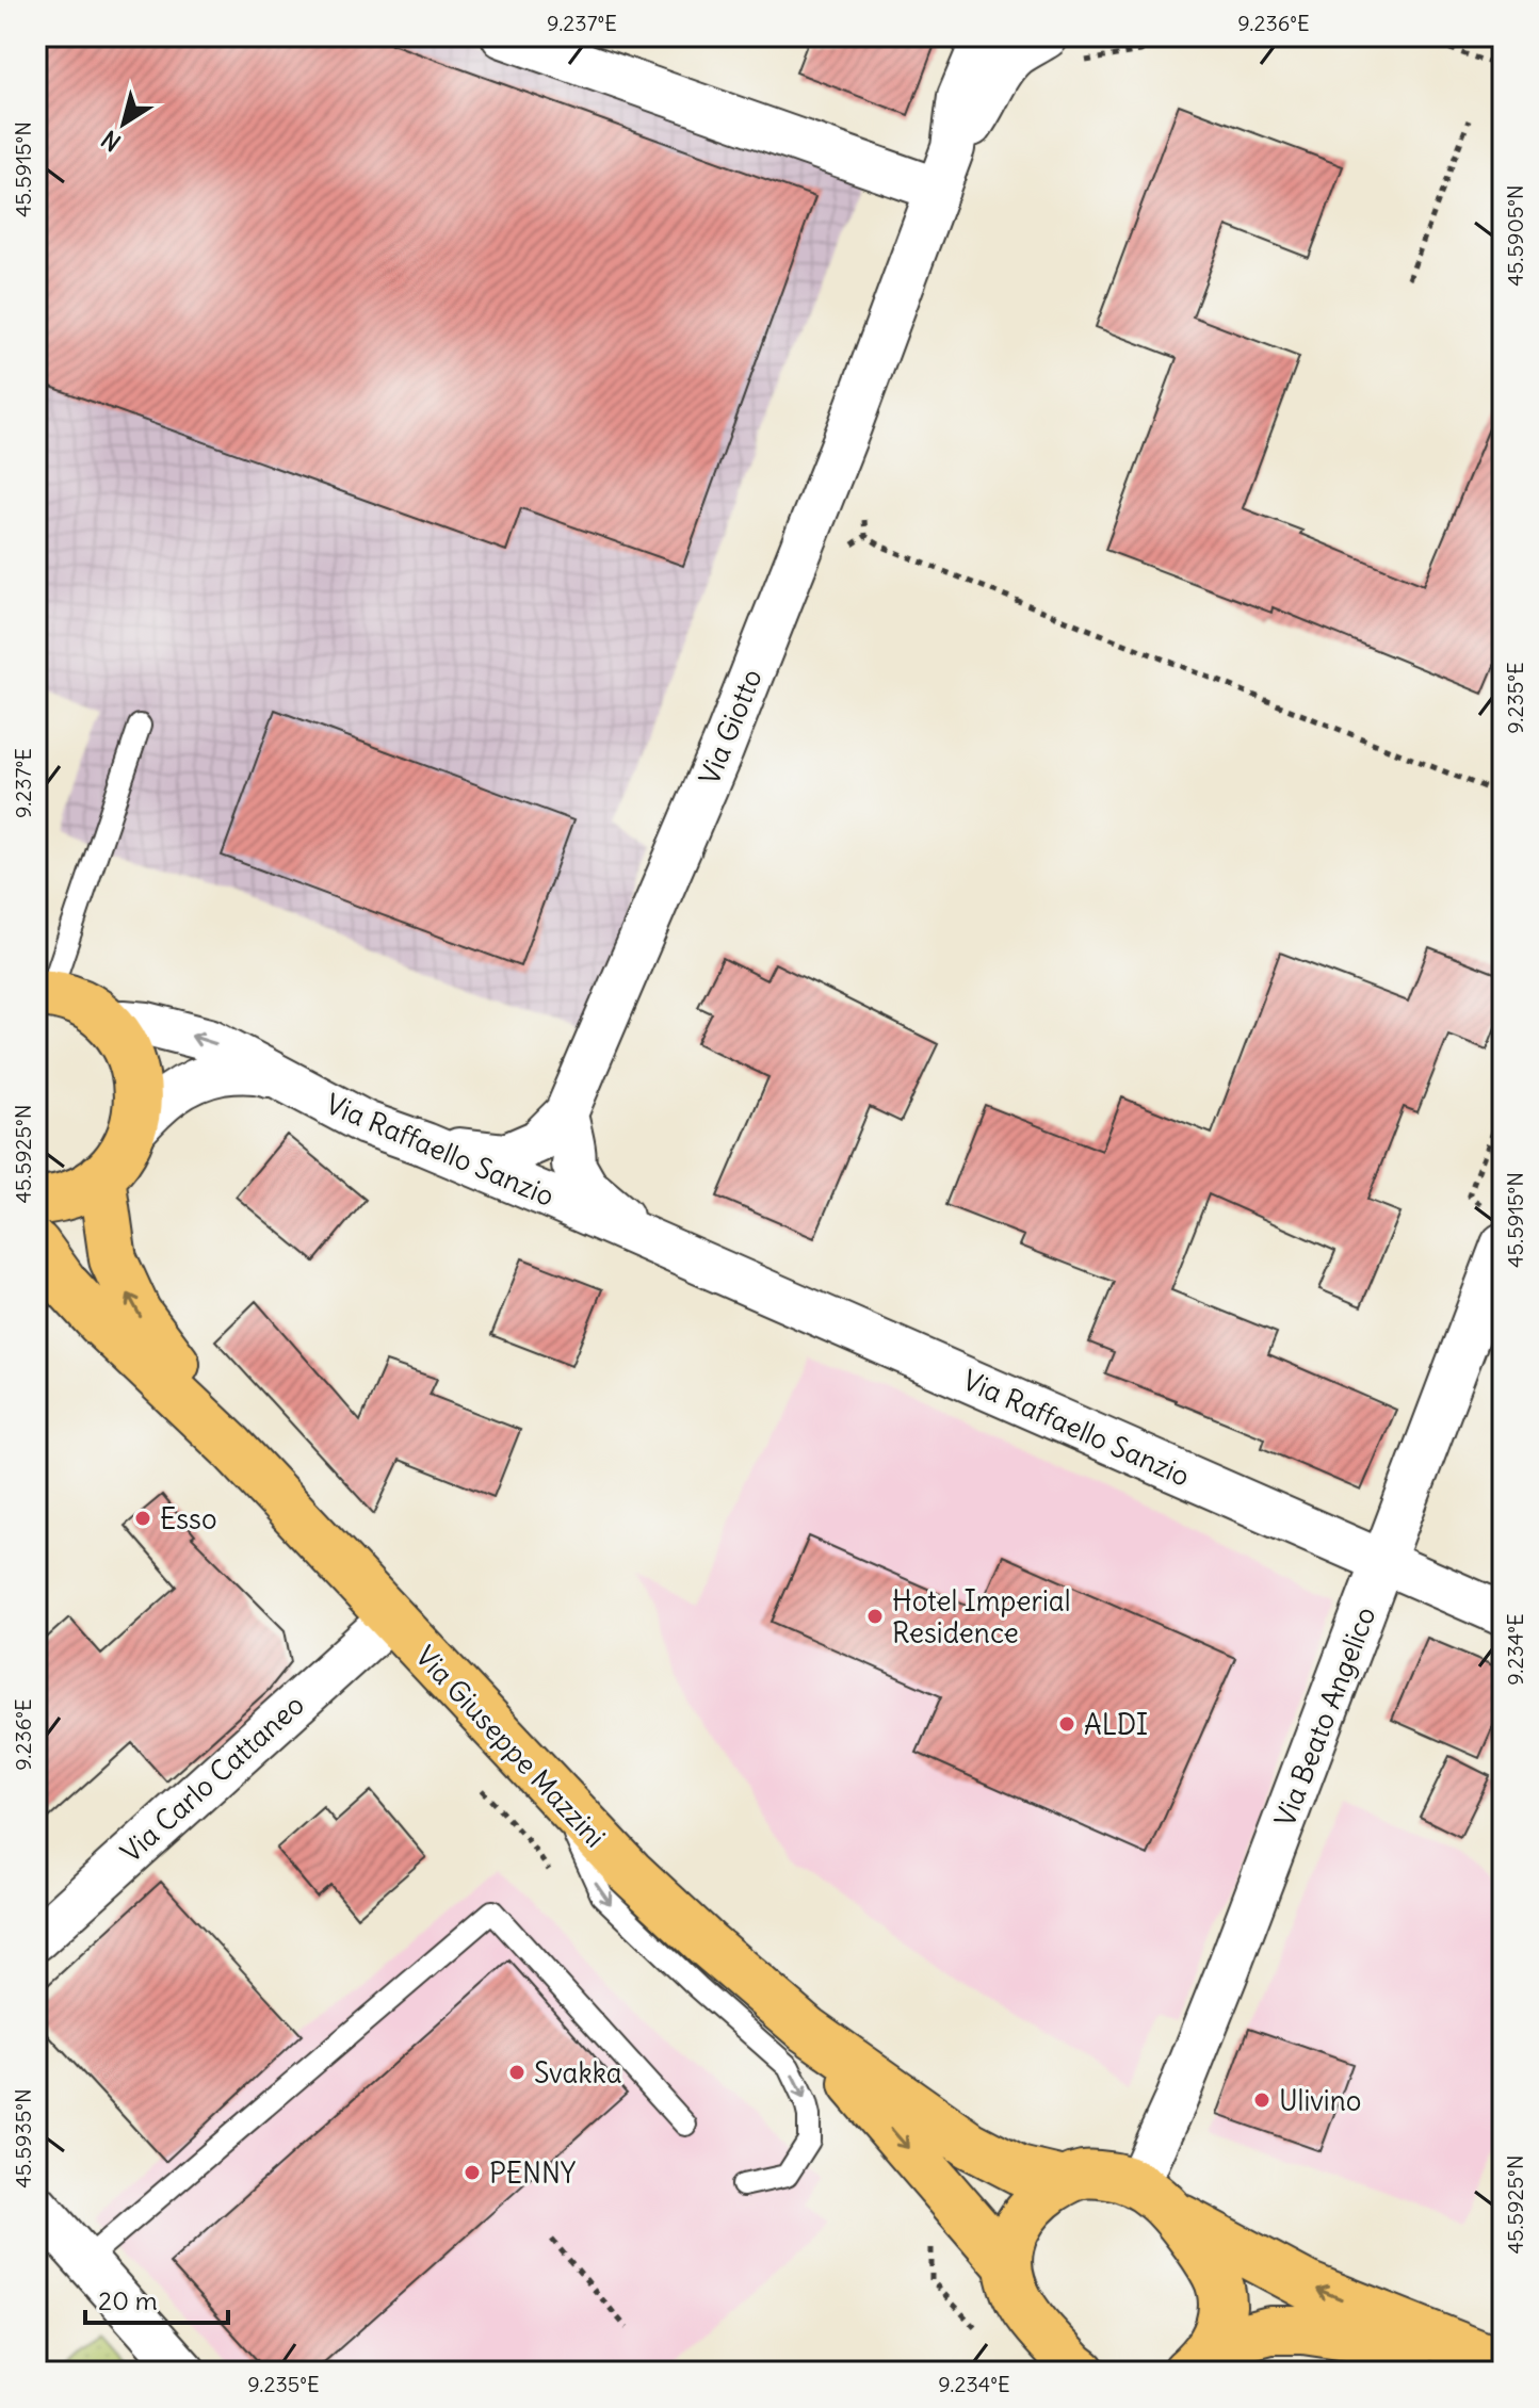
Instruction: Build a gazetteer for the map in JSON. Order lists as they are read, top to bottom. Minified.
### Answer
{"streets":{"main road":["Via Giuseppe Mazzini"],"street":["Via Giotto","Via Raffaello Sanzio","Via Beato Angelico","Via Carlo Cattaneo"]},"crossings":[["Via Giotto","Via Raffaello Sanzio"],["Via Raffaello Sanzio","Via Beato Angelico"],["Via Giuseppe Mazzini","Via Carlo Cattaneo"]],"places":["Esso","Hotel Imperial Residence","ALDI","Svakka","Ulivino","PENNY"],"scale_bar":"20 m","north":"bottom left","coordinates":["9.237°E","9.236°E","45.5915°N","45.5905°N","9.235°E","45.5925°N","9.234°E","45.5935°N"]}
